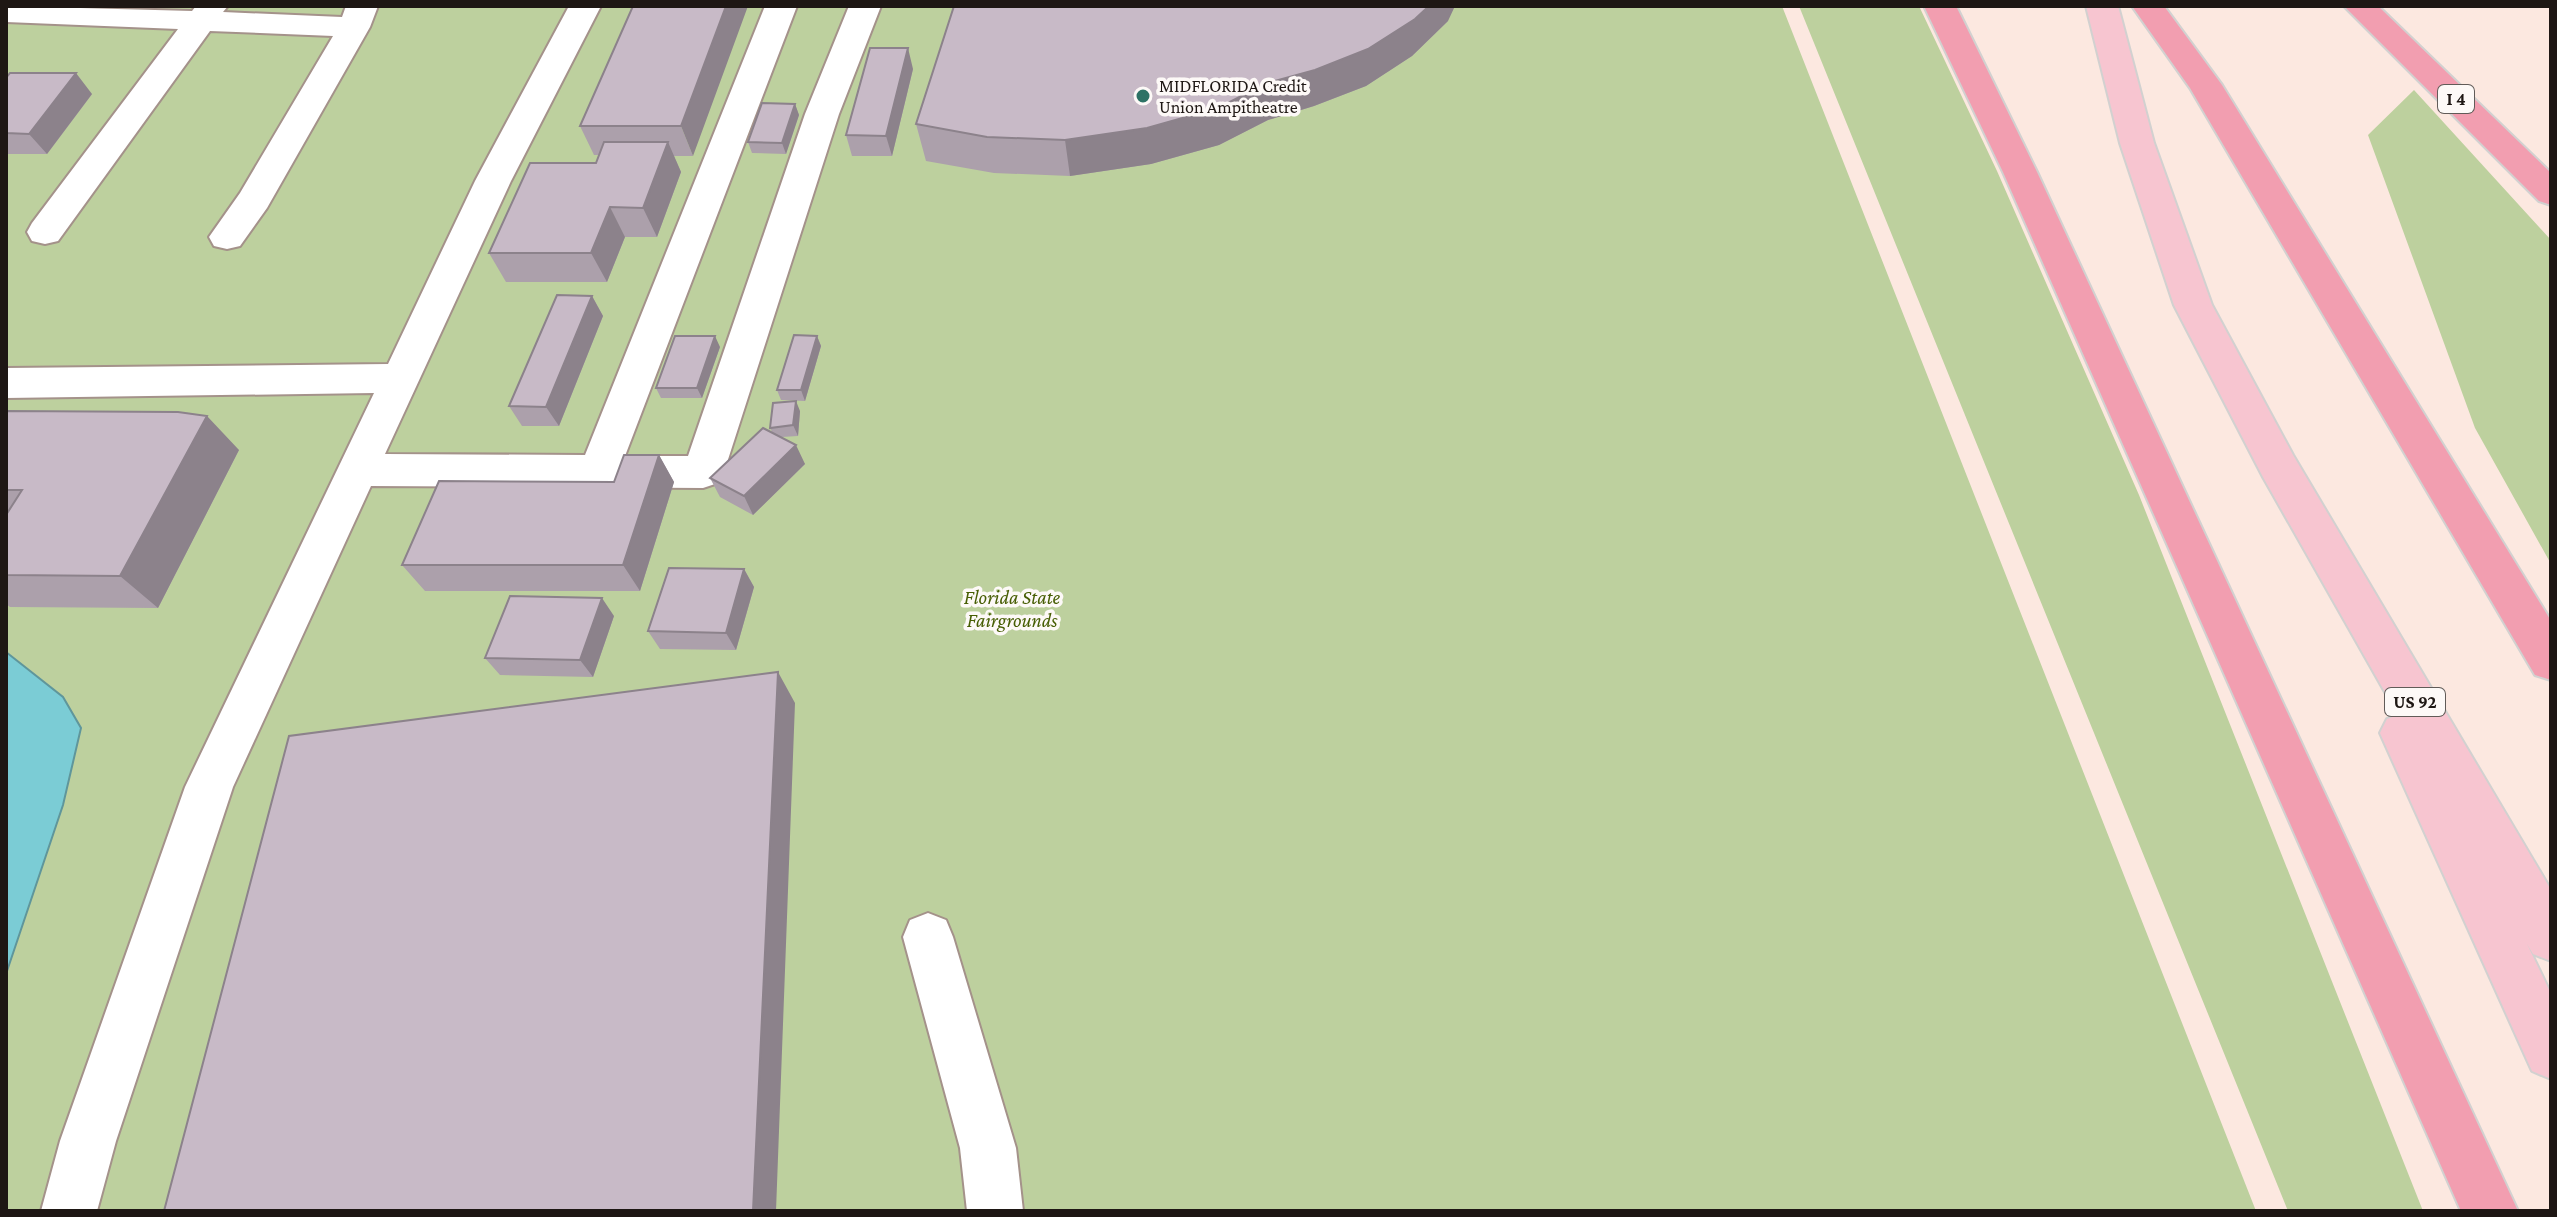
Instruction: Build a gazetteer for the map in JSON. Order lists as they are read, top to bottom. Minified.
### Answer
{"streets":{"highway":["I 4"],"main road":["US 92"]},"parks":["Florida State Fairgrounds"],"places":["MIDFLORIDA Credit Union Ampitheatre"]}
